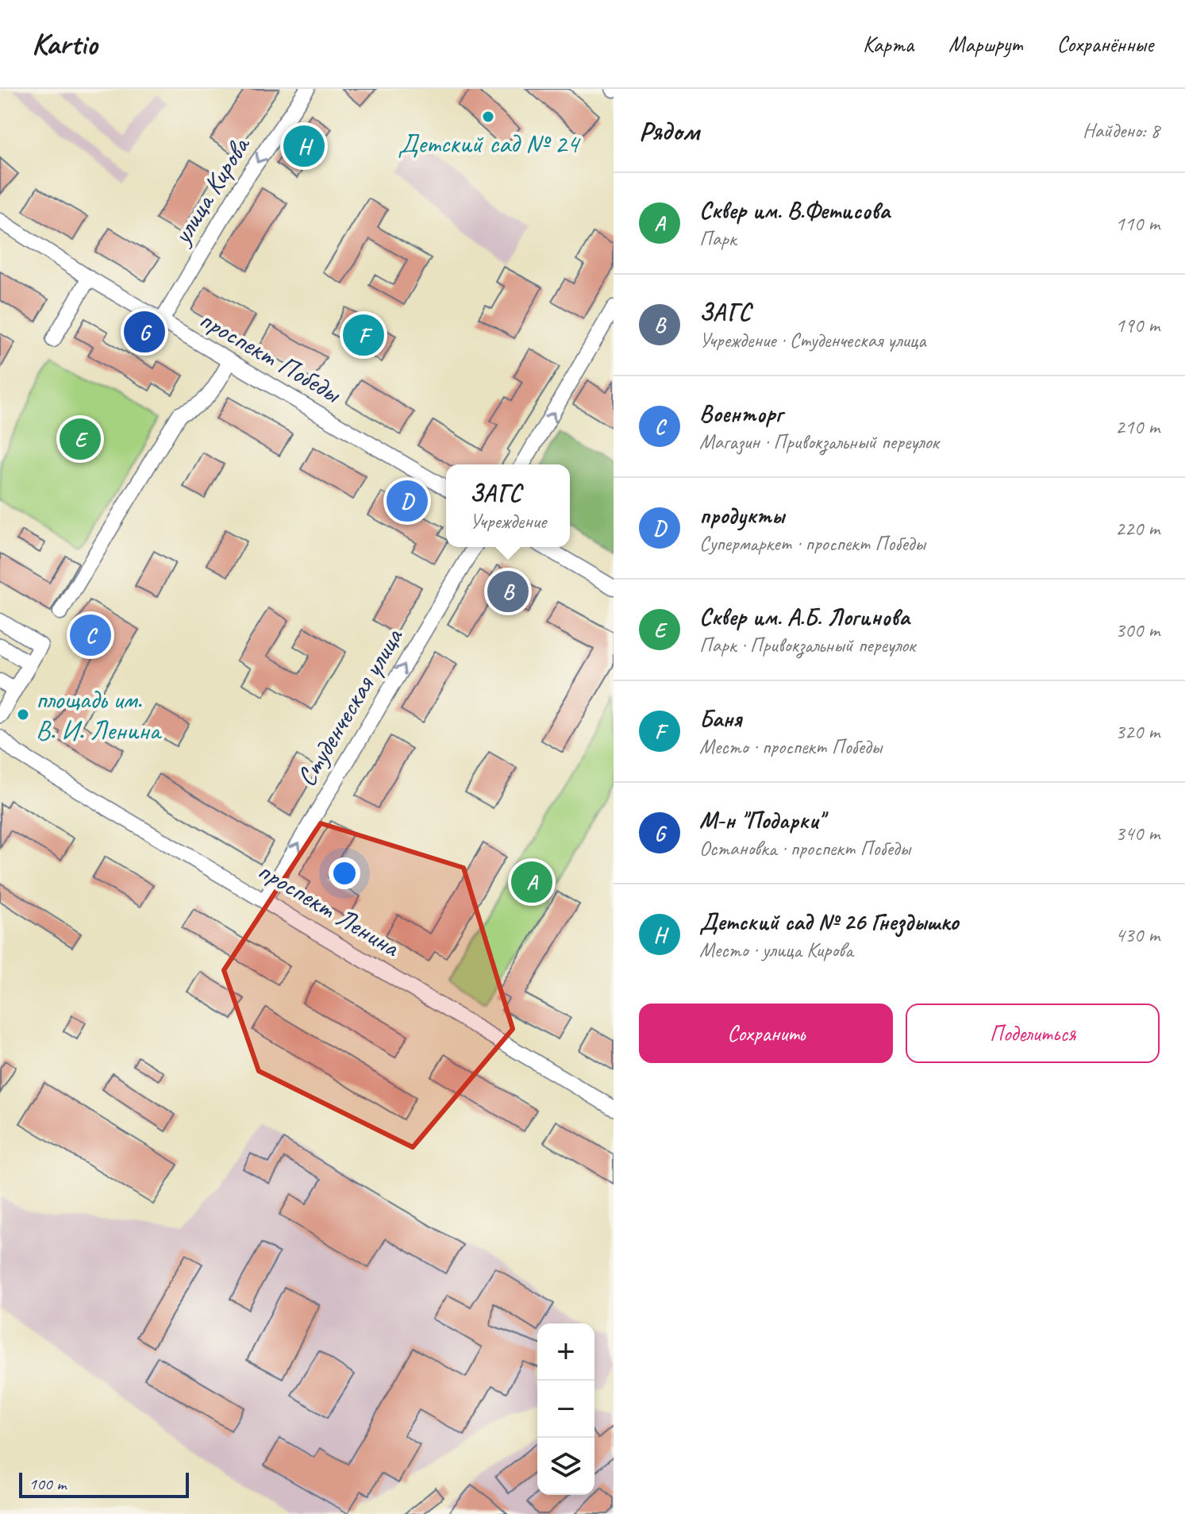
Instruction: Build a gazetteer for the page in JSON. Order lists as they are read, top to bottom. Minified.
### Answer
{"streets":{"street":["улица Кирова","проспект Победы","Студенческая улица","проспект Ленина"]},"crossings":[["улица Кирова","проспект Победы"],["Студенческая улица","проспект Ленина"]],"one_way":["улица Кирова","Студенческая улица"],"places":["Детский сад № 24","площадь им. В. И. Ленина"],"scale_bar":"100 m","page":{"header":"Kartio","nav":["Карта","Маршрут","Сохранённые"],"heading":["Рядом","Найдено: 8"],"pins":["H","G","F","E","D","B","C","A"],"list":[{"mark":"A","name":"Сквер им. В.Фетисова","note":"Парк","value":"110 m"},{"mark":"B","name":"ЗАГС","note":"Учреждение · Студенческая улица","value":"190 m"},{"mark":"C","name":"Военторг","note":"Магазин · Привокзальный переулок","value":"210 m"},{"mark":"D","name":"продукты","note":"Супермаркет · проспект Победы","value":"220 m"},{"mark":"E","name":"Сквер им. А.Б. Логинова","note":"Парк · Привокзальный переулок","value":"300 m"},{"mark":"F","name":"Баня","note":"Место · проспект Победы","value":"320 m"},{"mark":"G","name":"М-н \"Подарки\"","note":"Остановка · проспект Победы","value":"340 m"},{"mark":"H","name":"Детский сад № 26 Гнездышко","note":"Место · улица Кирова","value":"430 m"}],"popup":["ЗАГС","Учреждение"],"buttons":["Сохранить","Поделиться"],"map_buttons":["+","−"],"scale":"100 m"}}
